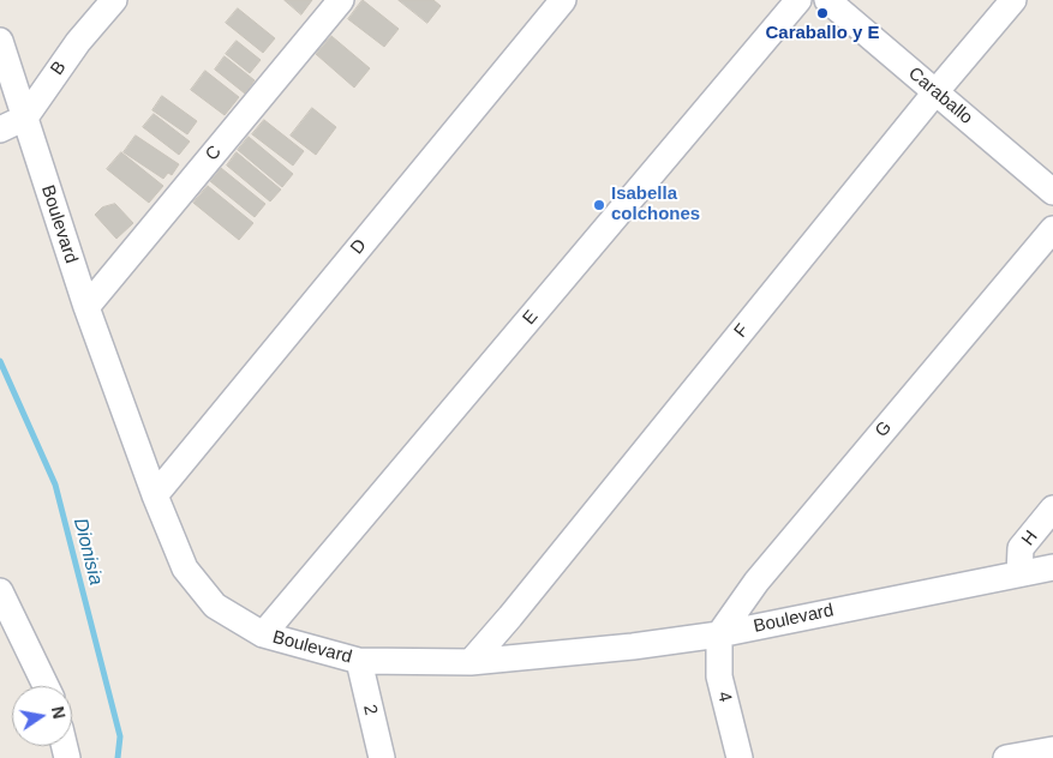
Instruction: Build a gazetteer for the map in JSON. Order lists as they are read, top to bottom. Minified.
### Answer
{"streets":{"street":["B","Caraballo","C","Boulevard","D","E","F","G","H","4","2"]},"crossings":[["B","Boulevard"],["Caraballo","F"],["C","Boulevard"],["Boulevard","D"],["Boulevard","E"],["Boulevard","F"],["Boulevard","G"],["Boulevard","H"],["Boulevard","4"],["Boulevard","2"],["G","4"]],"water":["Dionisia"],"places":["Caraballo y E","Isabella colchones"],"north":"right"}
